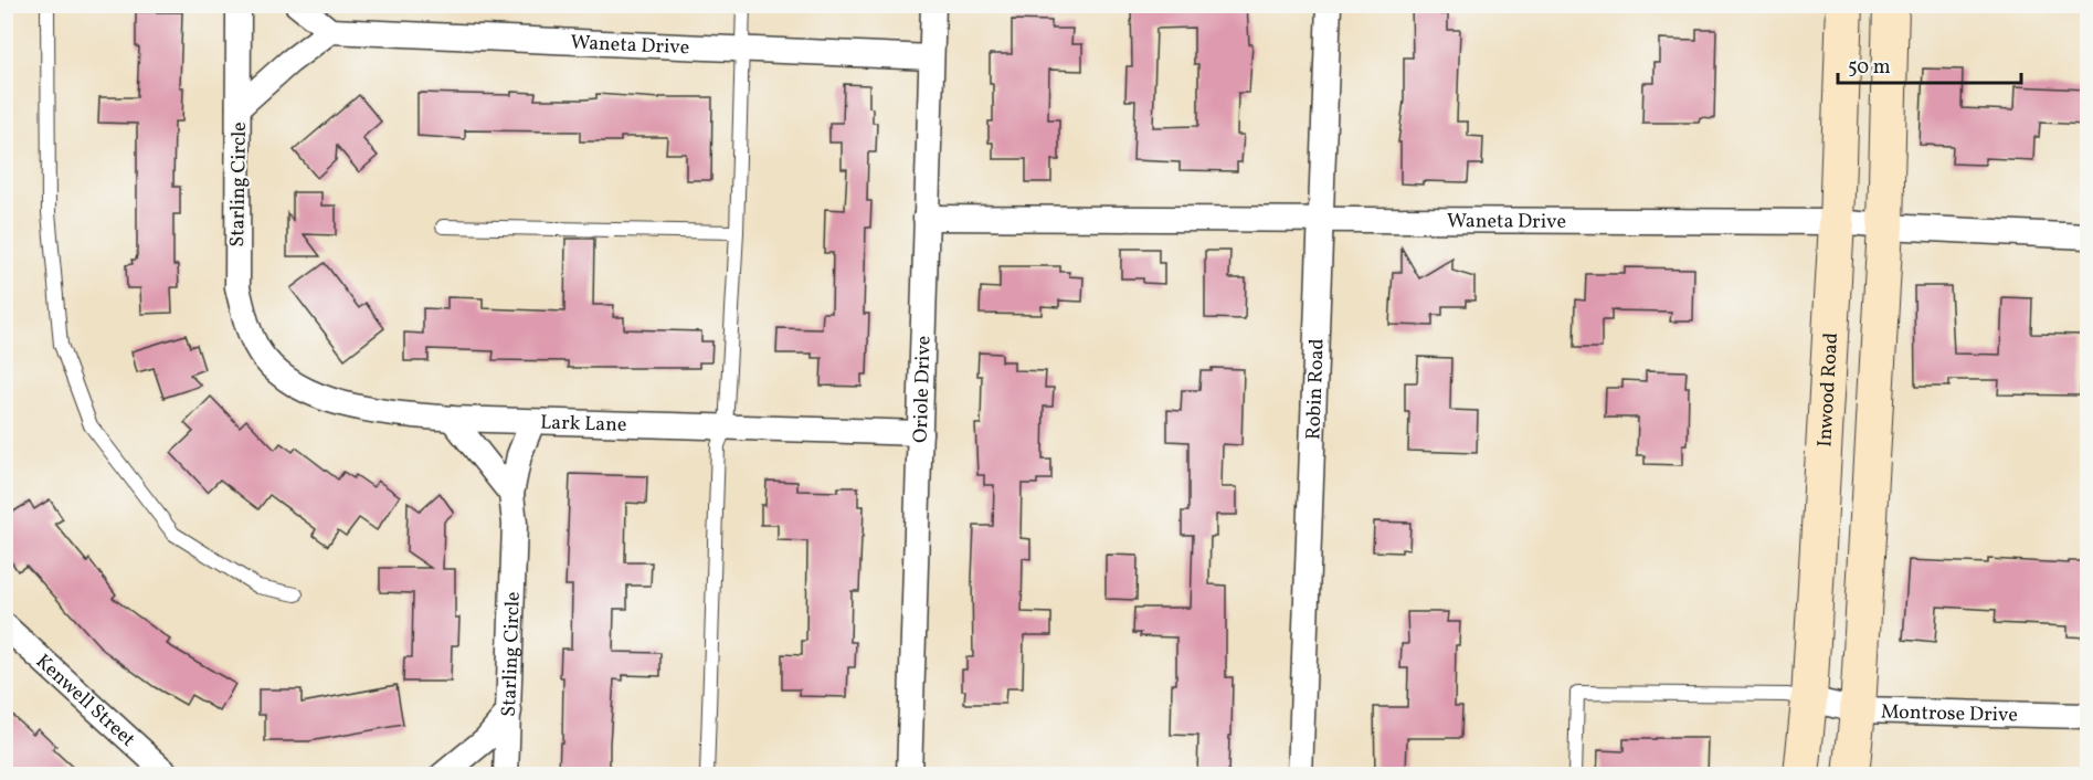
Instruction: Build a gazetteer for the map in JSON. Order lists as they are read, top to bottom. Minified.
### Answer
{"streets":{"main road":["Inwood Road"],"street":["Waneta Drive","Starling Circle","Oriole Drive","Robin Road","Lark Lane","Kenwell Street","Montrose Drive"]},"crossings":[["Waneta Drive","Oriole Drive"],["Waneta Drive","Robin Road"],["Waneta Drive","Inwood Road"],["Starling Circle","Lark Lane"],["Oriole Drive","Lark Lane"],["Inwood Road","Montrose Drive"]],"scale_bar":"50 m"}
